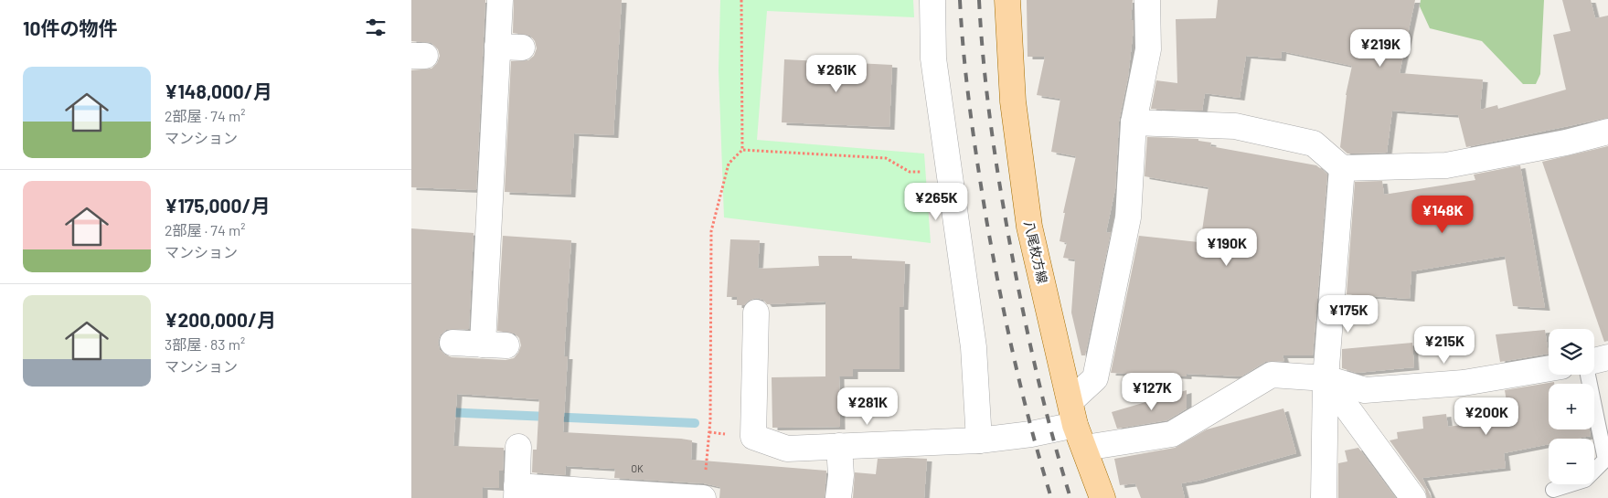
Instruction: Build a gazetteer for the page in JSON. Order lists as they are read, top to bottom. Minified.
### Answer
{"streets":{"main road":["八尾枚方線"]},"house_numbers":["OK"],"page":{"heading":"10件の物件","price":["¥219K","¥261K","¥265K","¥148K","¥190K","¥175K","¥215K","¥127K","¥281K","¥200K"],"list":[{"name":"¥148,000/月","note":"2部屋 · 74 m² · マンション"},{"name":"¥175,000/月","note":"2部屋 · 74 m² · マンション"},{"name":"¥200,000/月","note":"3部屋 · 83 m² · マンション"}],"map_buttons":["+","−"]}}
